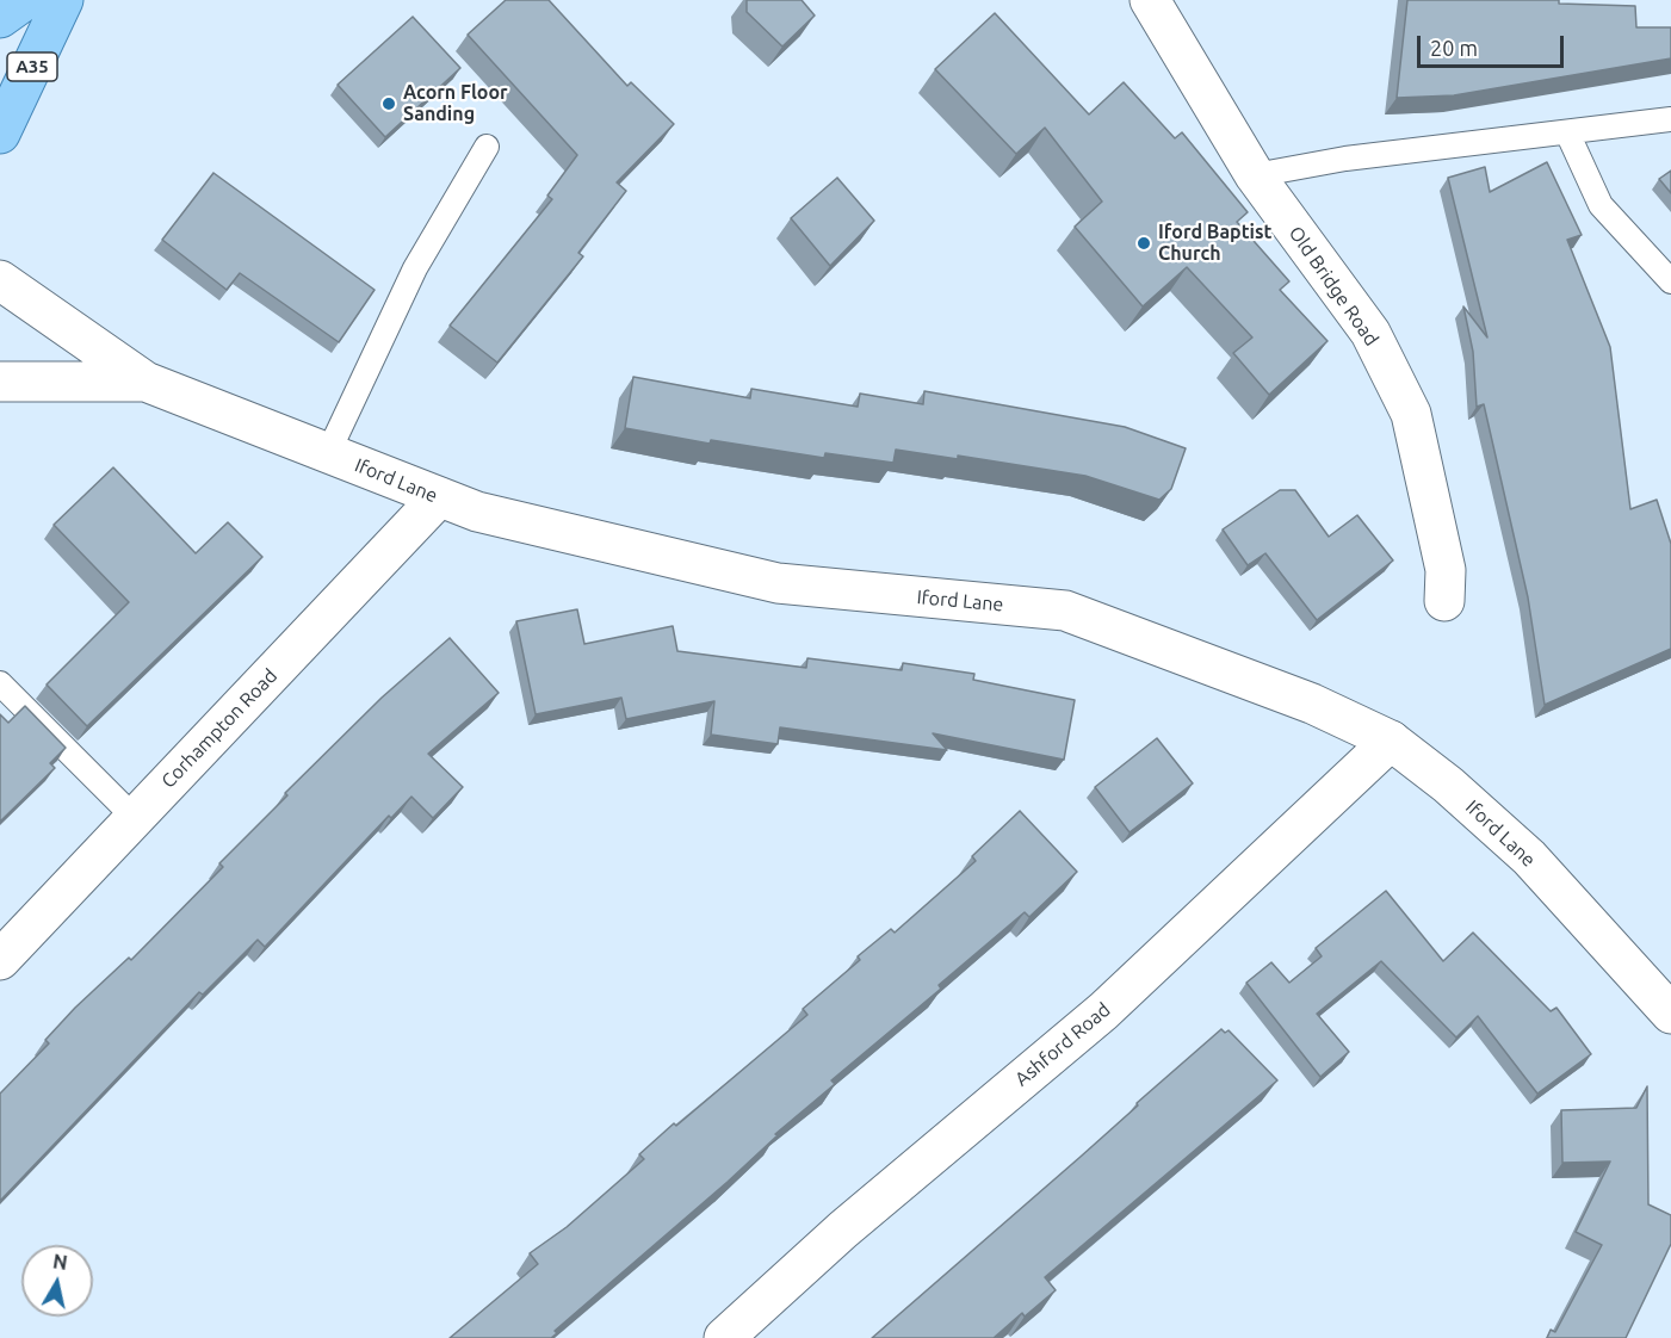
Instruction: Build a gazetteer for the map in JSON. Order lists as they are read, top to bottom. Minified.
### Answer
{"streets":{"main road":["A35"],"street":["Old Bridge Road","Iford Lane","Corhampton Road","Ashford Road"]},"crossings":[["Iford Lane","Corhampton Road"],["Iford Lane","Ashford Road"]],"places":["Acorn Floor Sanding","Iford Baptist Church"],"scale_bar":"20 m","north":"top"}
